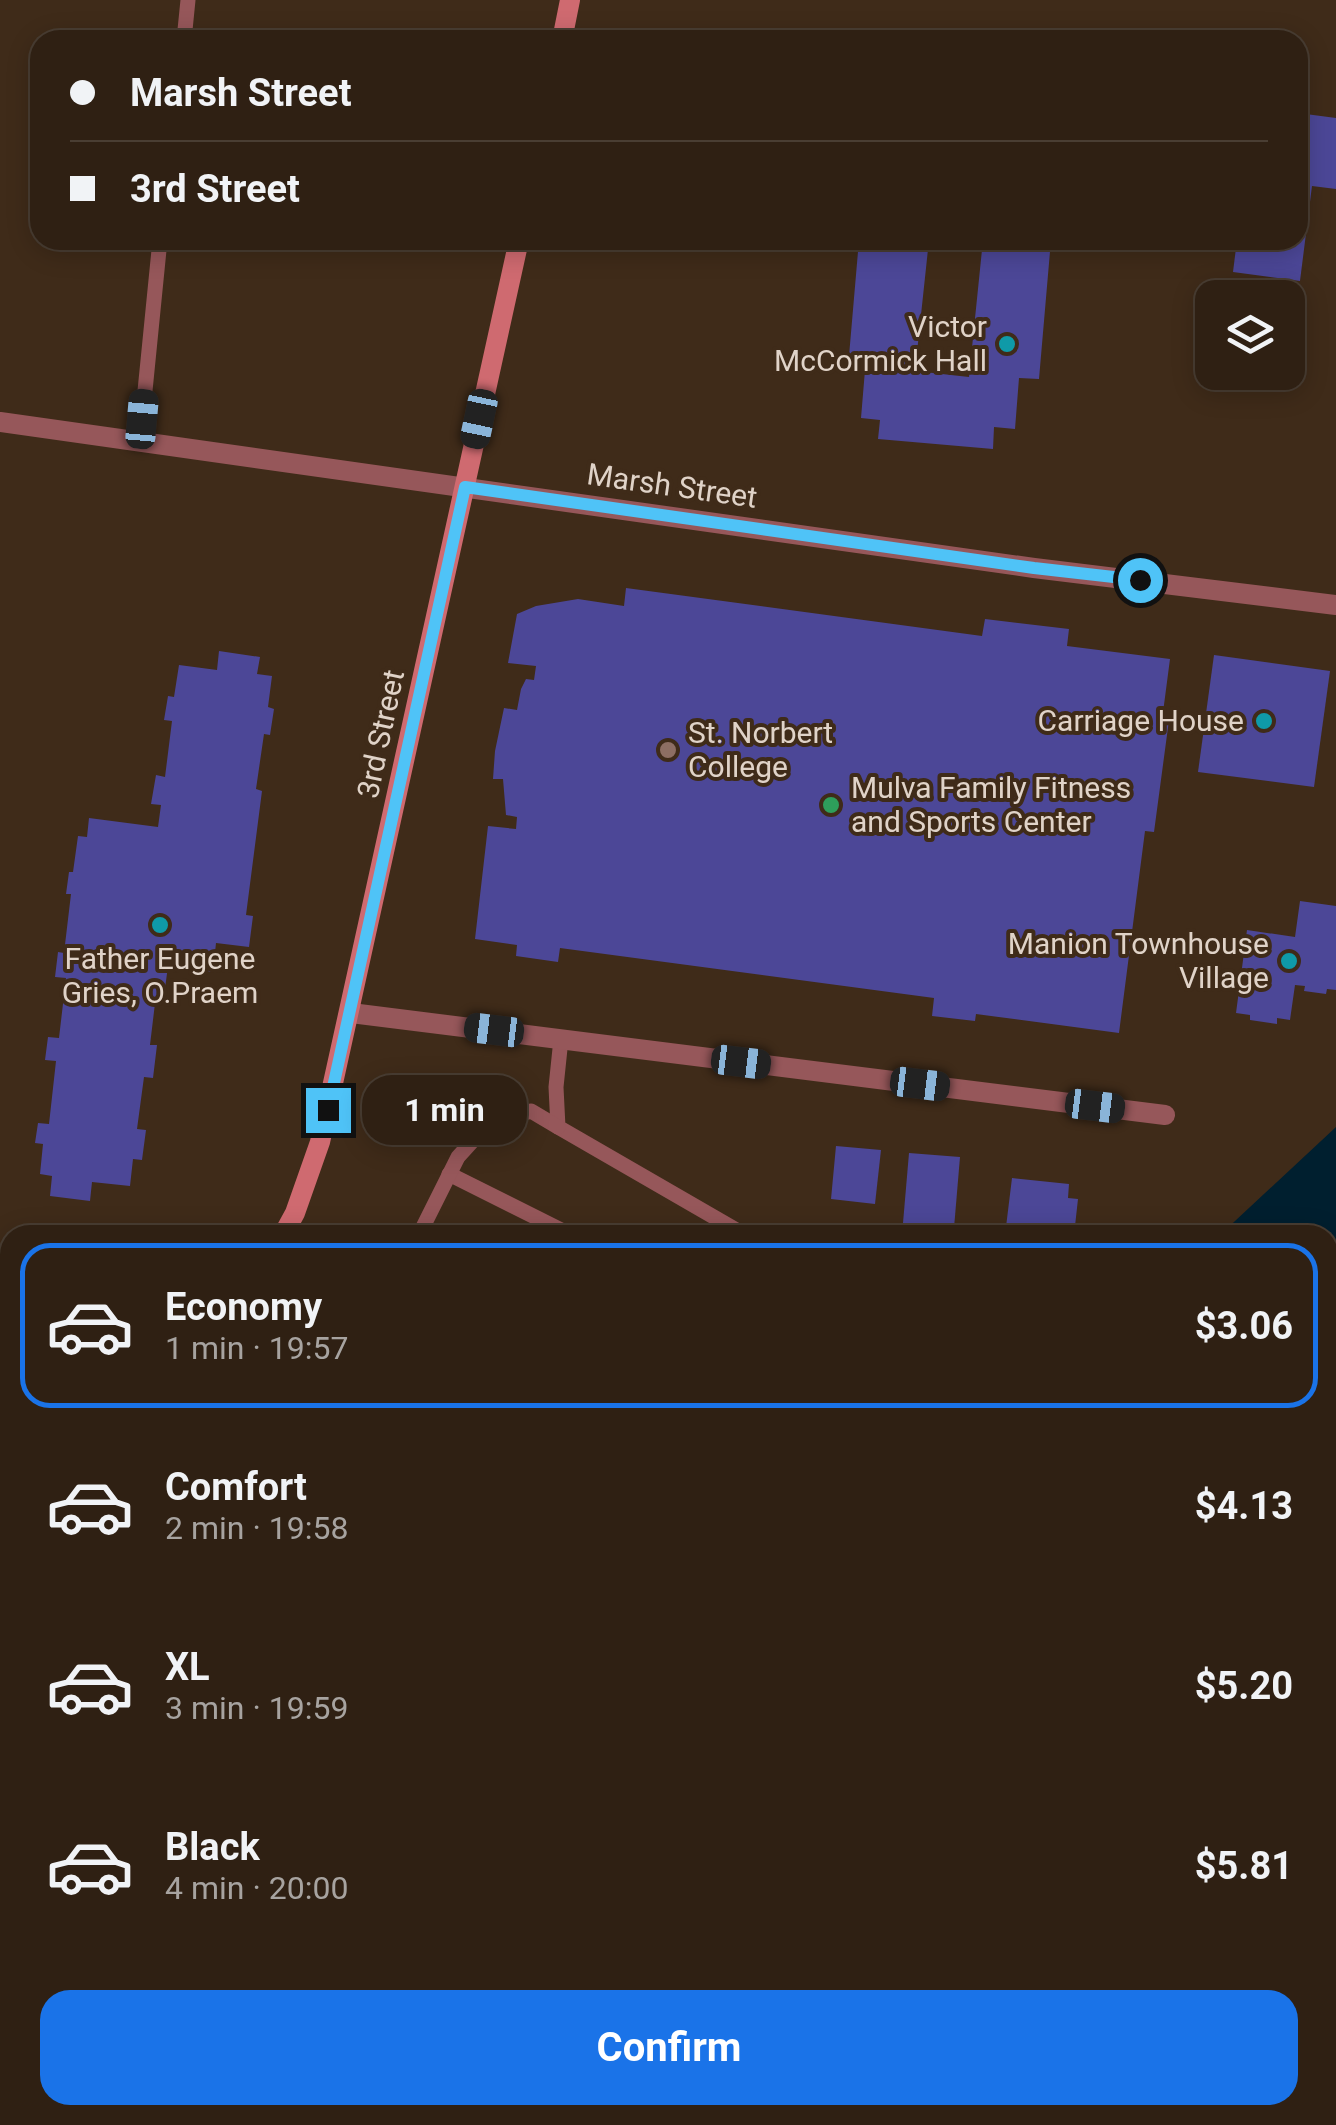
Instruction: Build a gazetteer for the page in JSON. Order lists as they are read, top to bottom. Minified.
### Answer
{"streets":{"main road":["3rd Street"],"street":["Marsh Street"]},"crossings":[["Marsh Street","3rd Street"]],"places":["Victor McCormick Hall","Carriage House","St. Norbert College","Mulva Family Fitness and Sports Center","Father Eugene Gries, O.Praem","Manion Townhouse Village"],"page":{"banner":["Marsh Street","3rd Street"],"bubble":"1 min","list":[{"name":"Economy","note":"1 min · 19:57","value":"$3.06"},{"name":"Comfort","note":"2 min · 19:58","value":"$4.13"},{"name":"XL","note":"3 min · 19:59","value":"$5.20"},{"name":"Black","note":"4 min · 20:00","value":"$5.81"}],"buttons":"Confirm"}}
